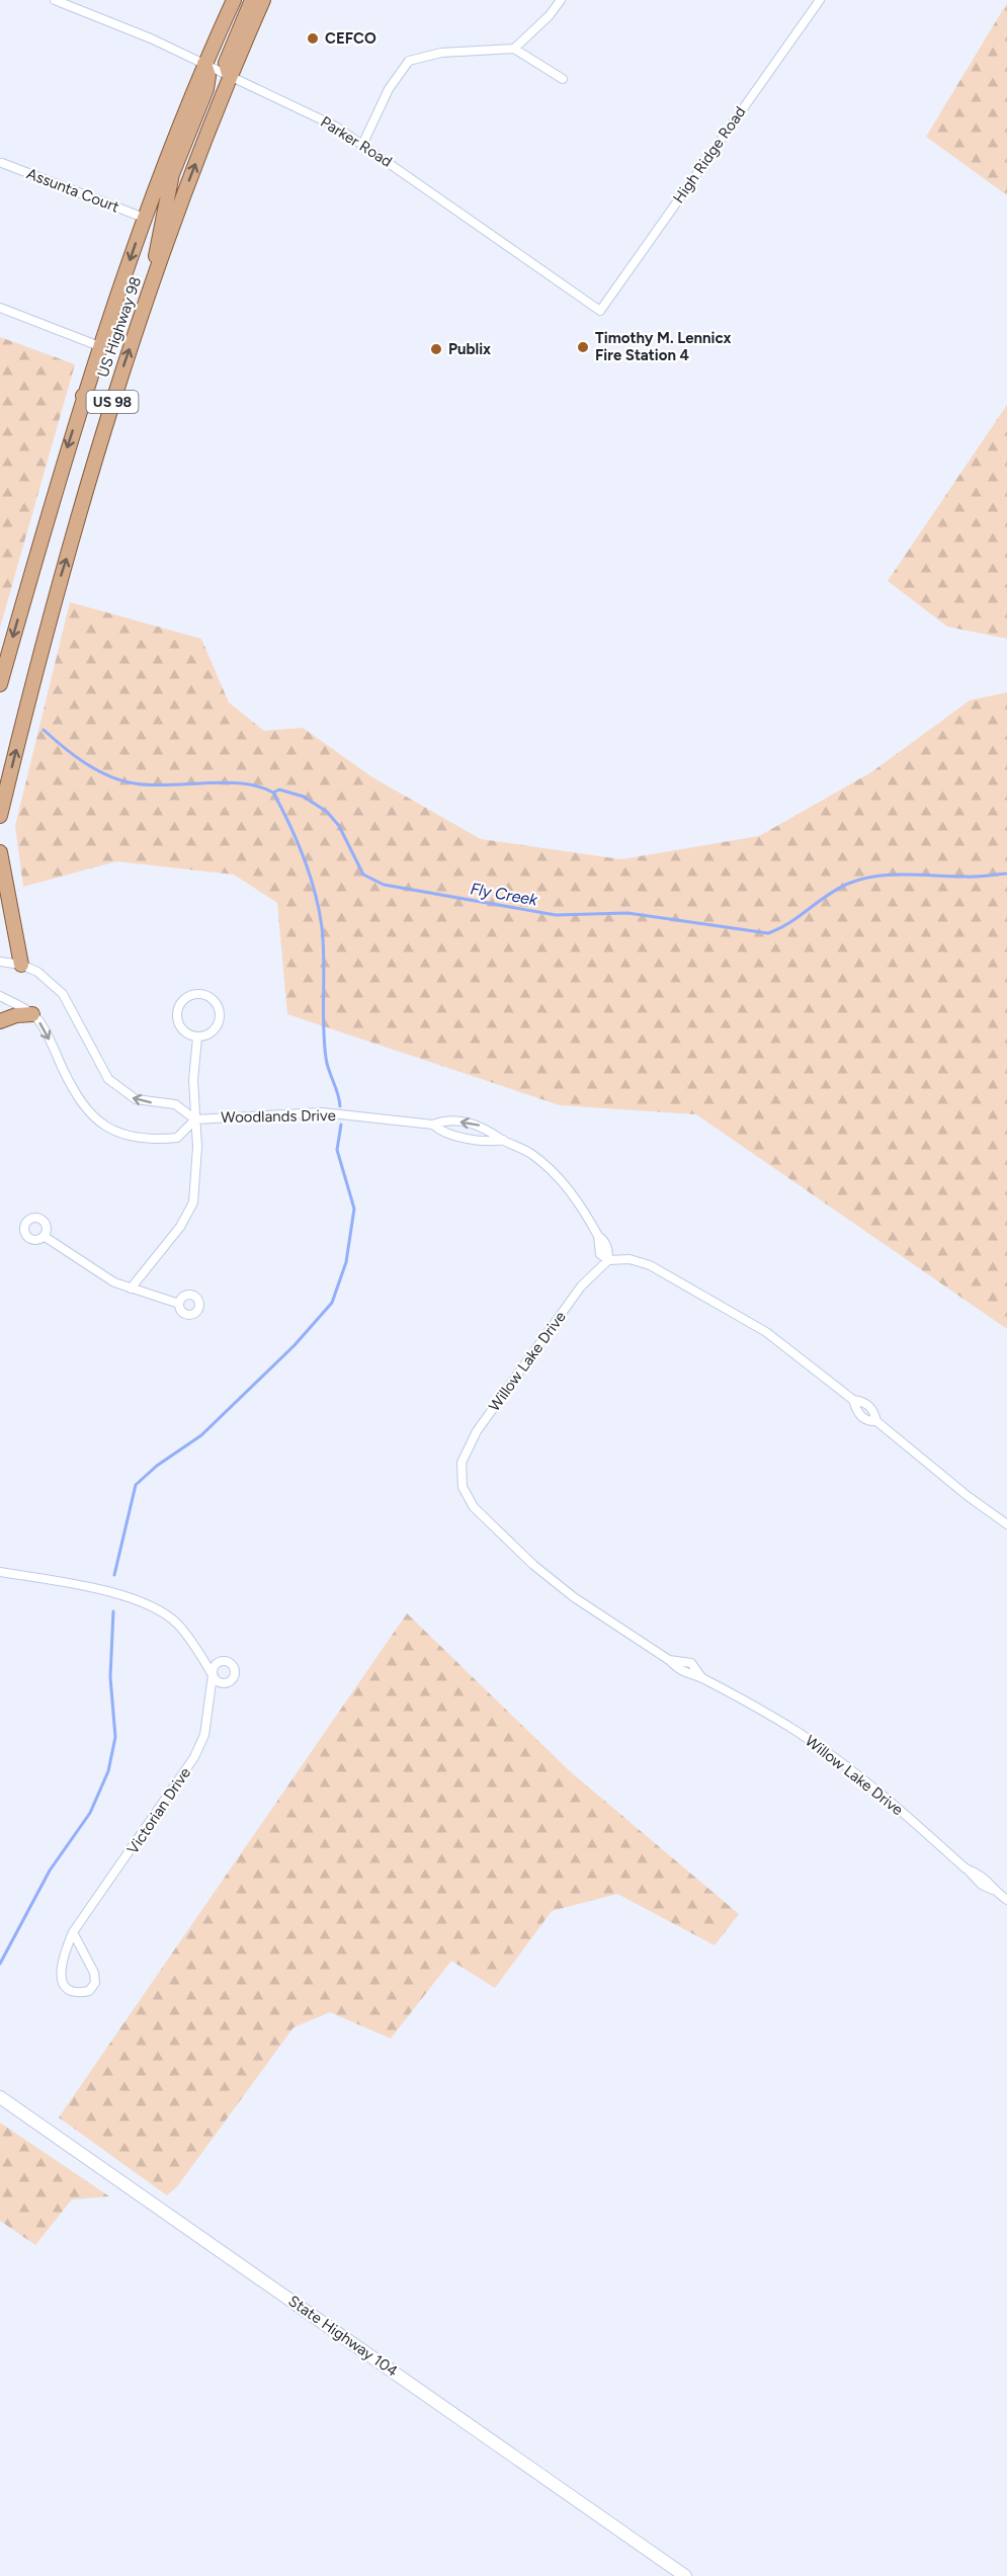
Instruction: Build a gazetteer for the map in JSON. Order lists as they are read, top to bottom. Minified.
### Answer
{"streets":{"main road":["US Highway 98","US 98","State Highway 104"],"street":["Parker Road","High Ridge Road","Assunta Court","Woodlands Drive","Willow Lake Drive","Victorian Drive"]},"crossings":[["Parker Road","High Ridge Road"],["Parker Road","US Highway 98"],["Assunta Court","US Highway 98"],["Woodlands Drive","Willow Lake Drive"]],"water":["Fly Creek"],"places":["CEFCO","Timothy M. Lennicx Fire Station 4","Publix"]}
